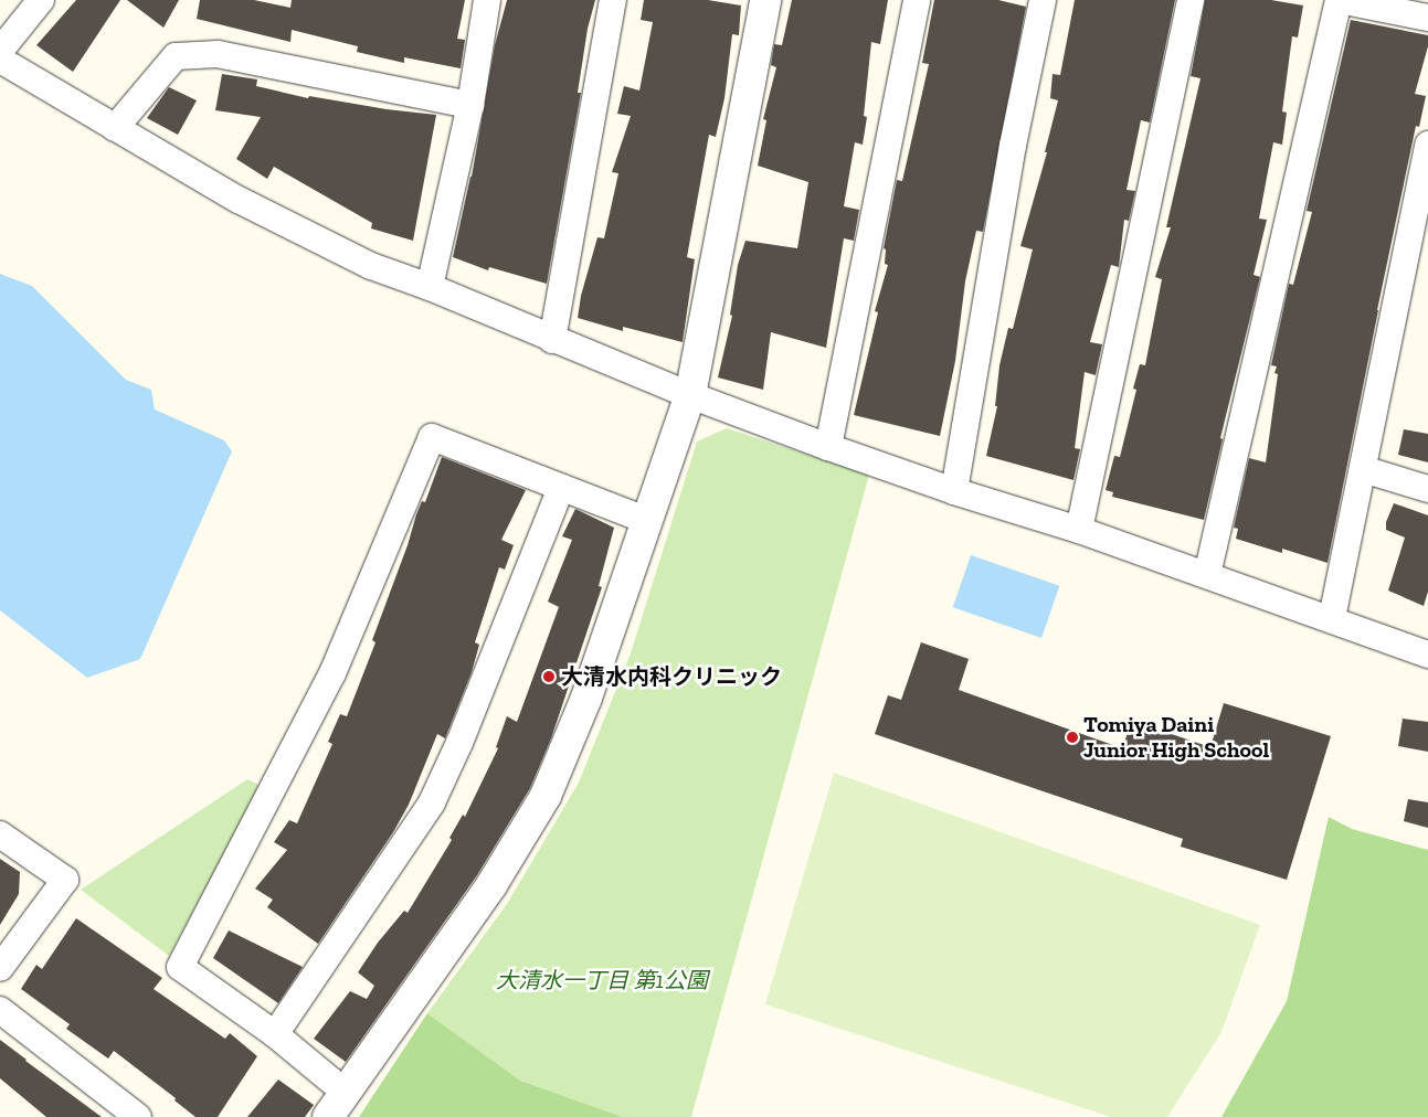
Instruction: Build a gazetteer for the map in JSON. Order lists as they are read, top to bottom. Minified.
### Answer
{"parks":["大清水一丁目 第1公園"],"places":["大清水内科クリニック","Tomiya Daini Junior High School"]}
